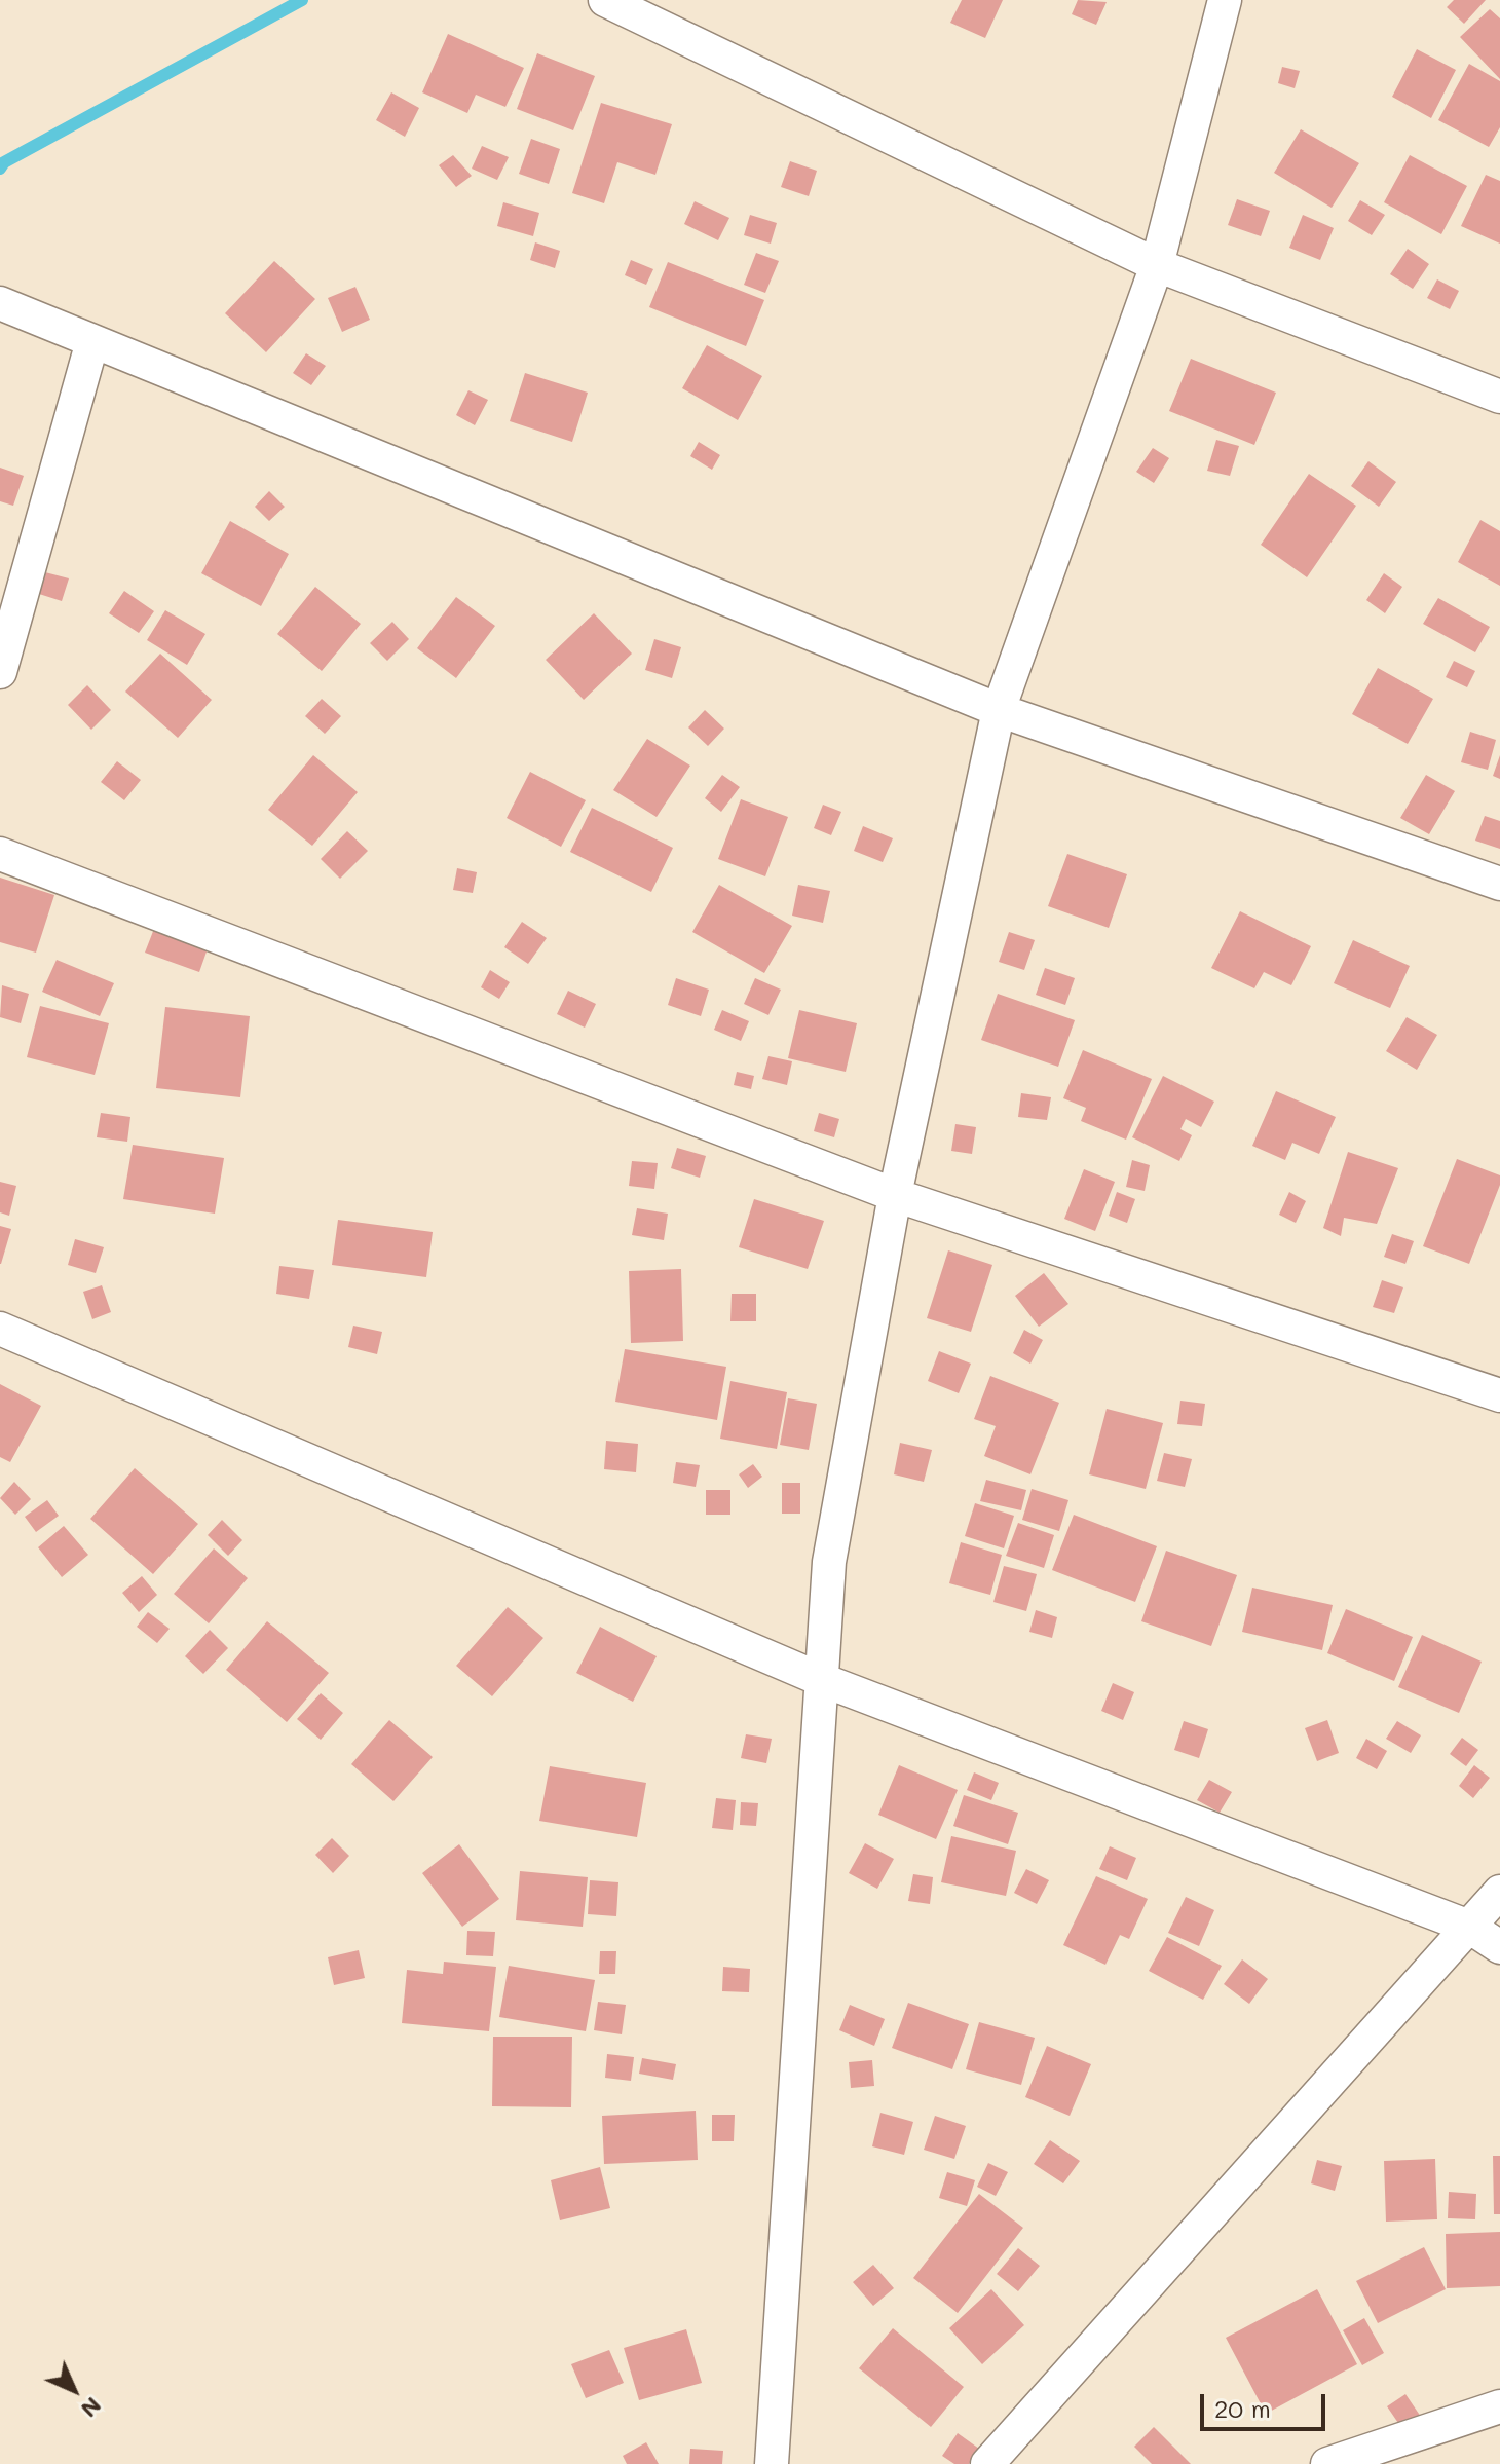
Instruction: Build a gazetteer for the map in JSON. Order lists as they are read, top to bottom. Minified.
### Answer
{"scale_bar":"20 m","north":"bottom right"}
